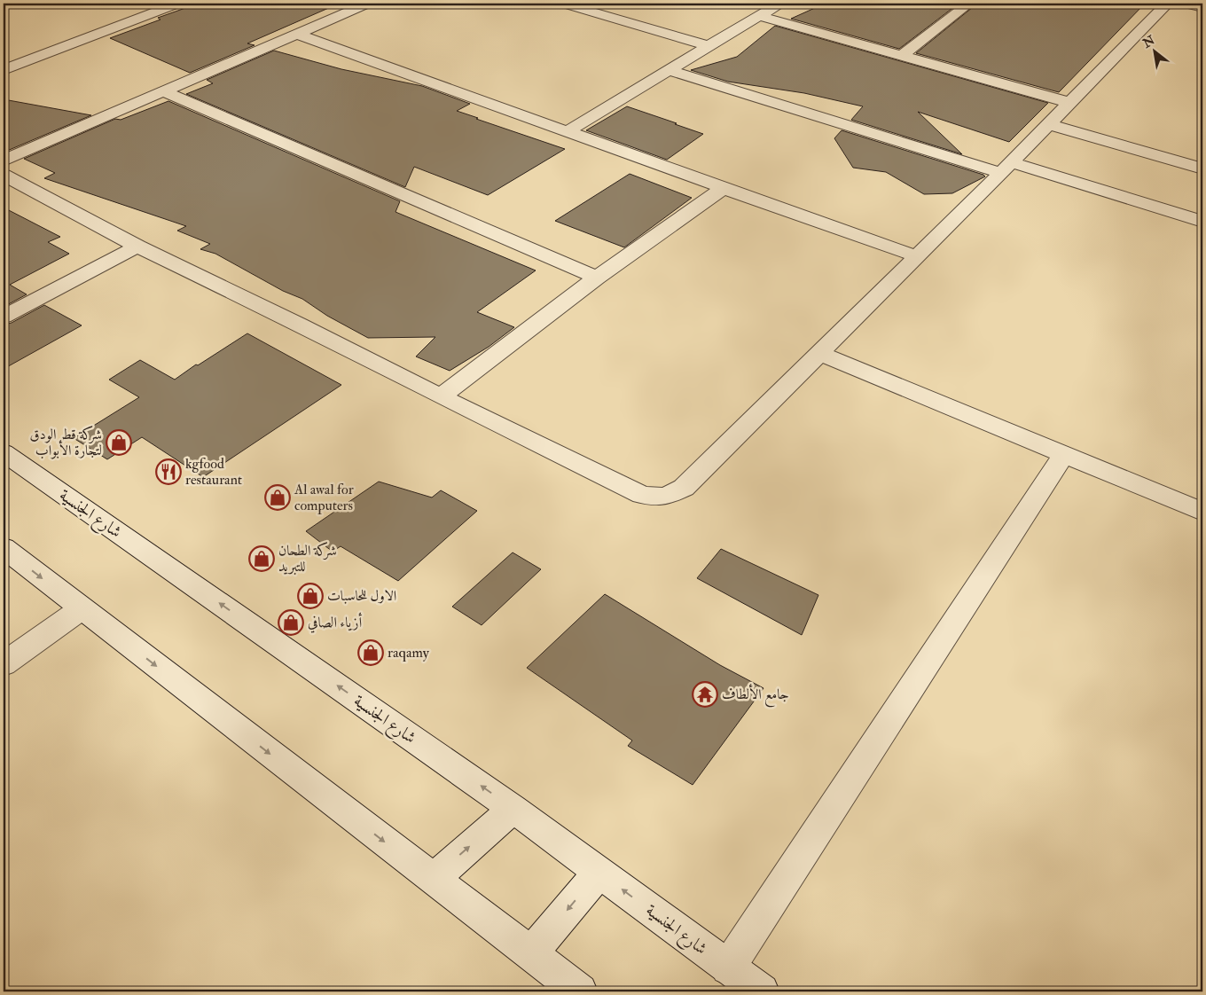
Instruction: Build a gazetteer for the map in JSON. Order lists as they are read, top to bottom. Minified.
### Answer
{"streets":{"street":["شارع الجنسية"]},"places":{"shop":["شركة قطر الودق لتجارة الأبواب","Al awal for computers","شركة الطحان للتبريد","الاول للحاسبات","أزياء الصافي","raqamy"],"restaurant":["kgfood restaurant"],"temple":["جامع الألطاف"]},"north":"top left"}
